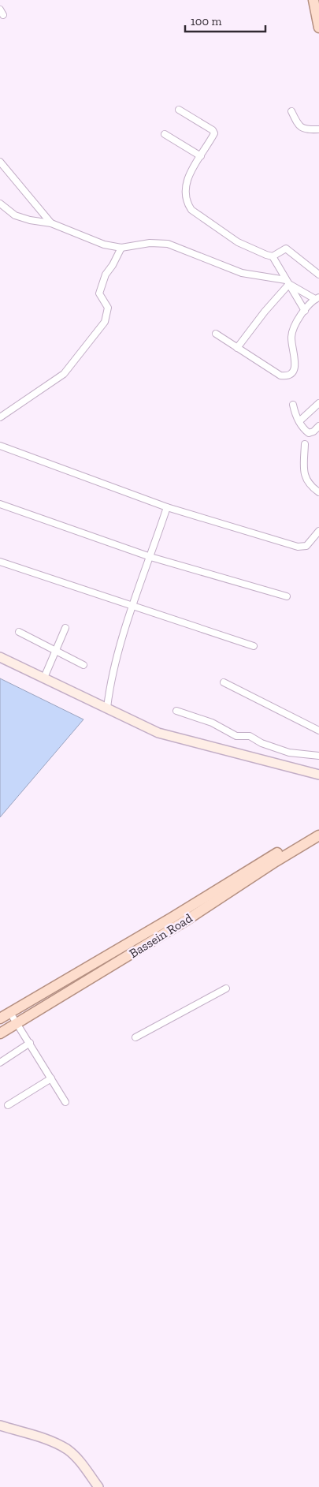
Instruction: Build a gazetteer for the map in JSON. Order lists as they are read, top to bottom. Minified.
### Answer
{"streets":{"main road":["Bassein Road"]},"scale_bar":"100 m"}
